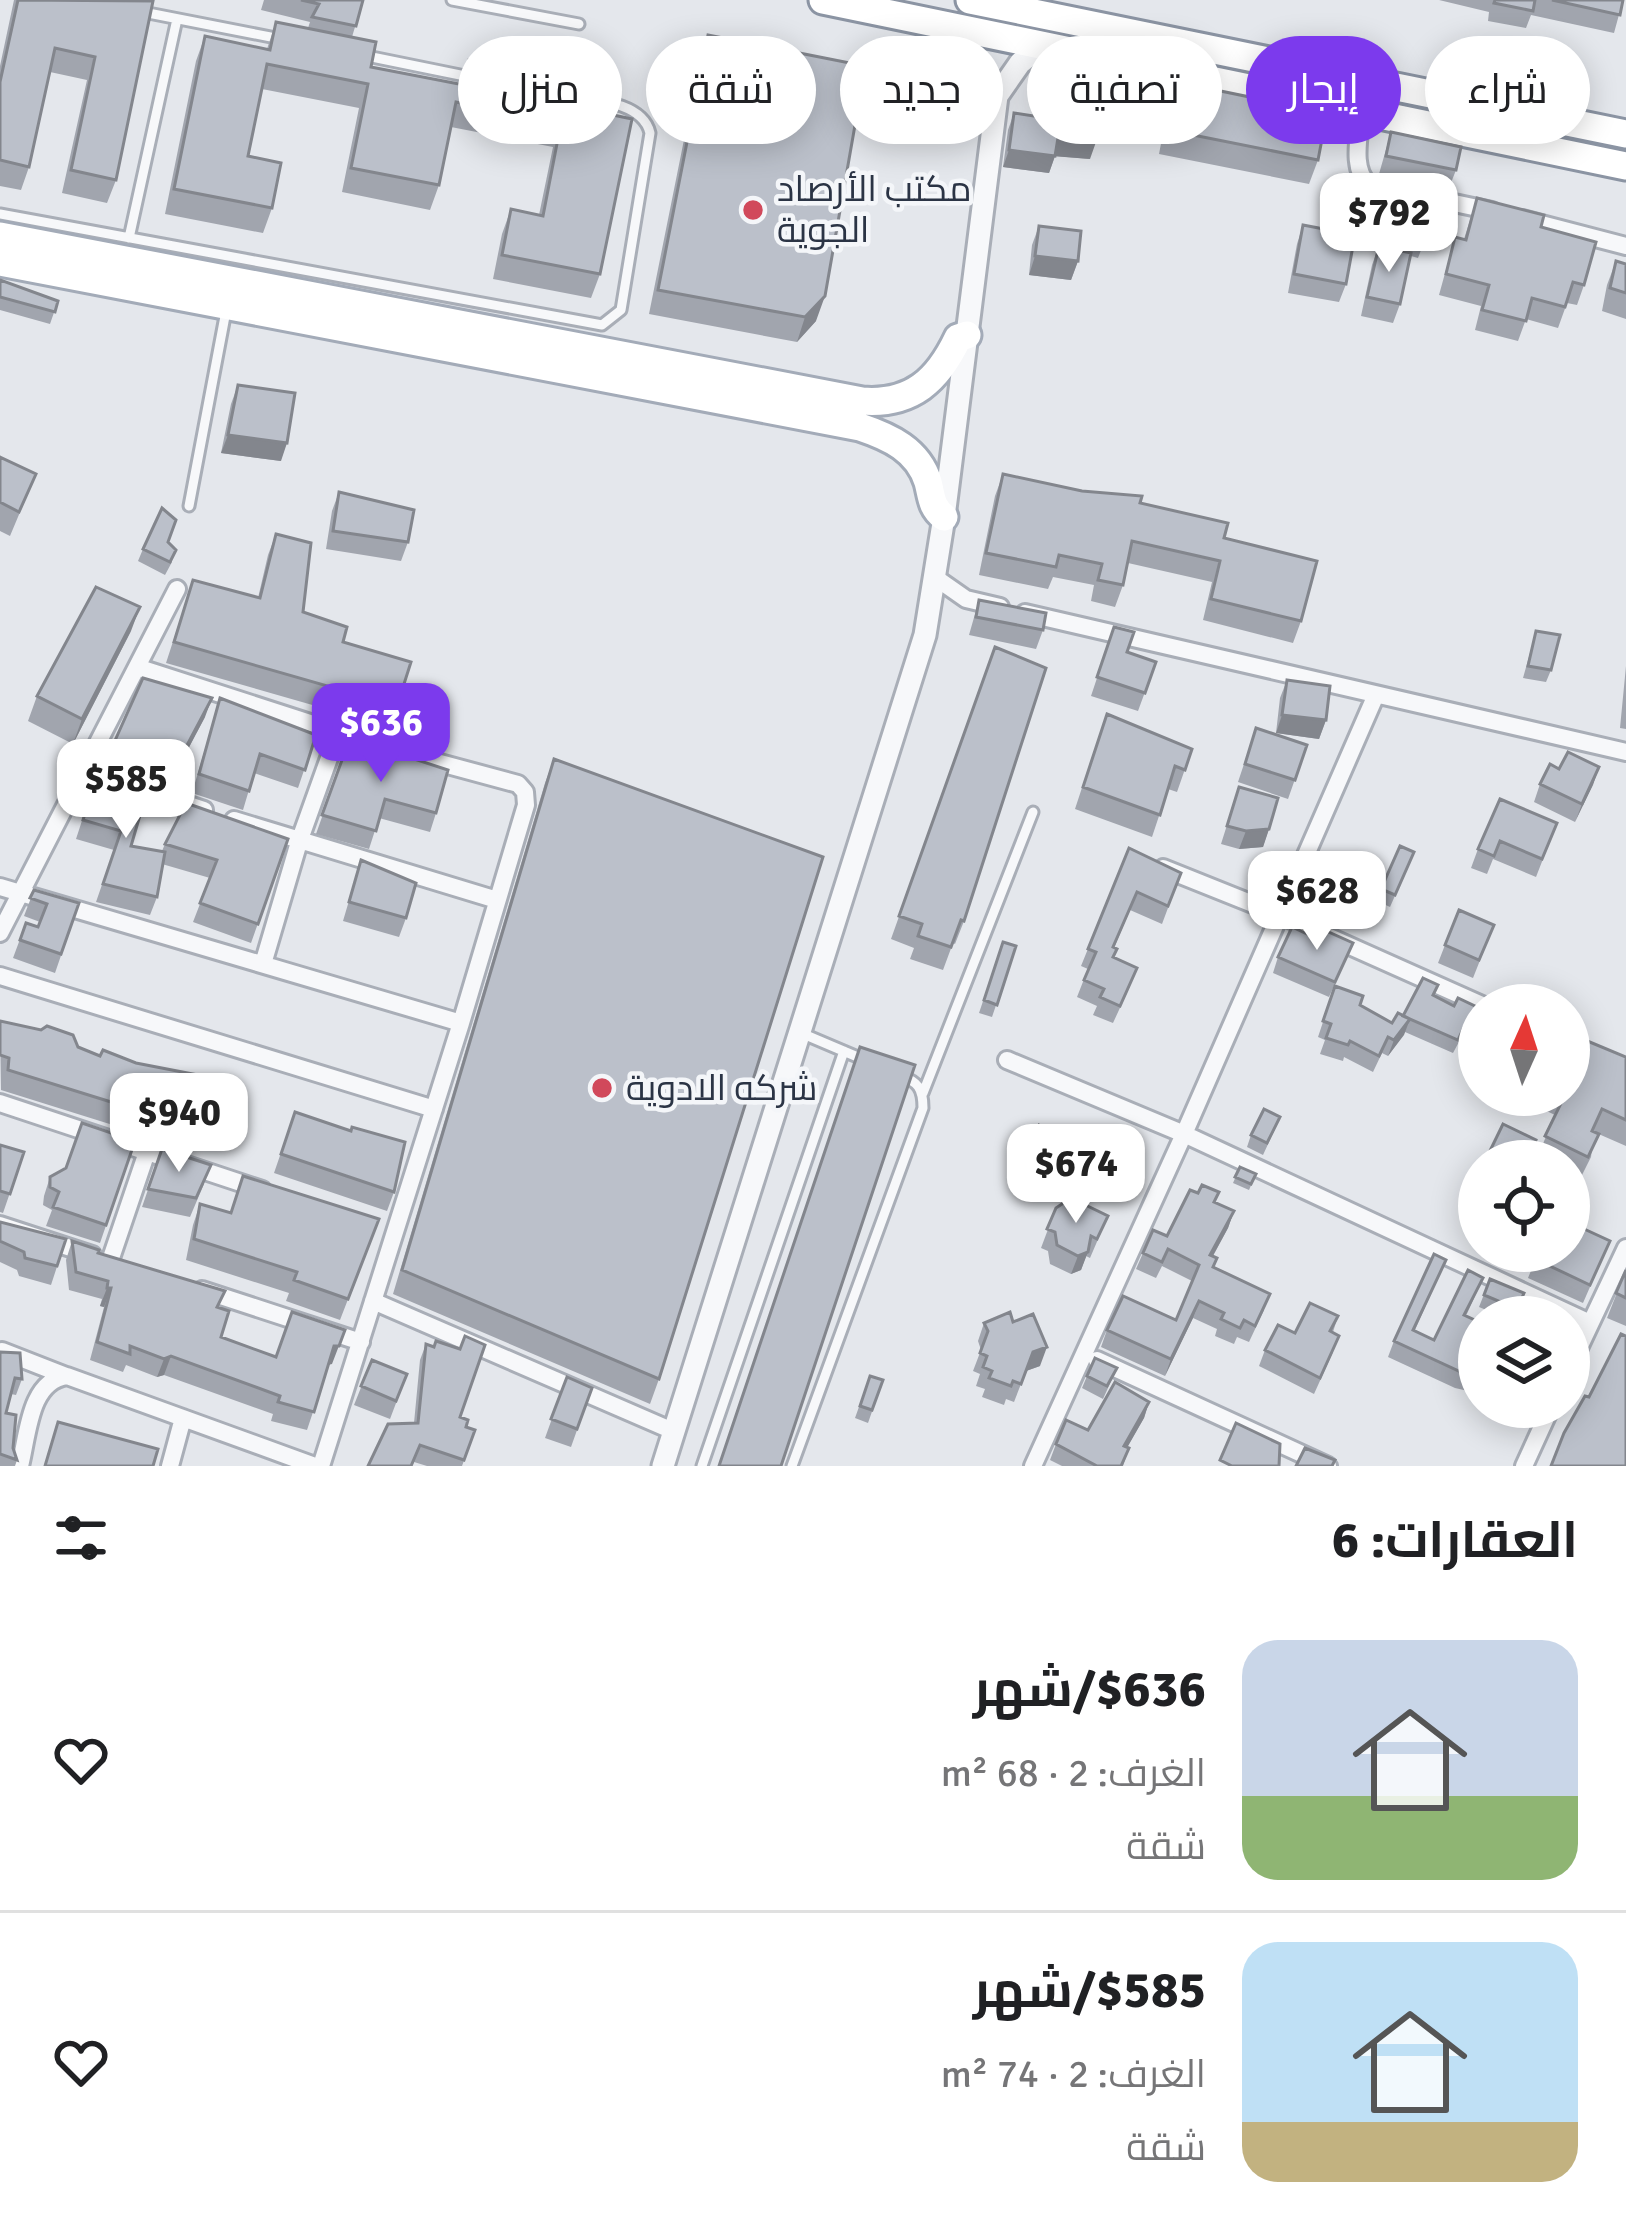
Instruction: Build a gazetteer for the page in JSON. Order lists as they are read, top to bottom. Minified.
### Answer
{"places":["مكتب الأرصاد الجوية","شركه الادوية"],"north":"top","page":{"chip":["شراء","إيجار","تصفية","جديد","شقة","منزل"],"price":["$792","$636","$585","$628","$940","$674"],"heading":"العقارات: 6","list":[{"name":"$636/شهر","note":"الغرف: 2 · 68 m² · شقة"},{"name":"$585/شهر","note":"الغرف: 2 · 74 m² · شقة"}]}}
